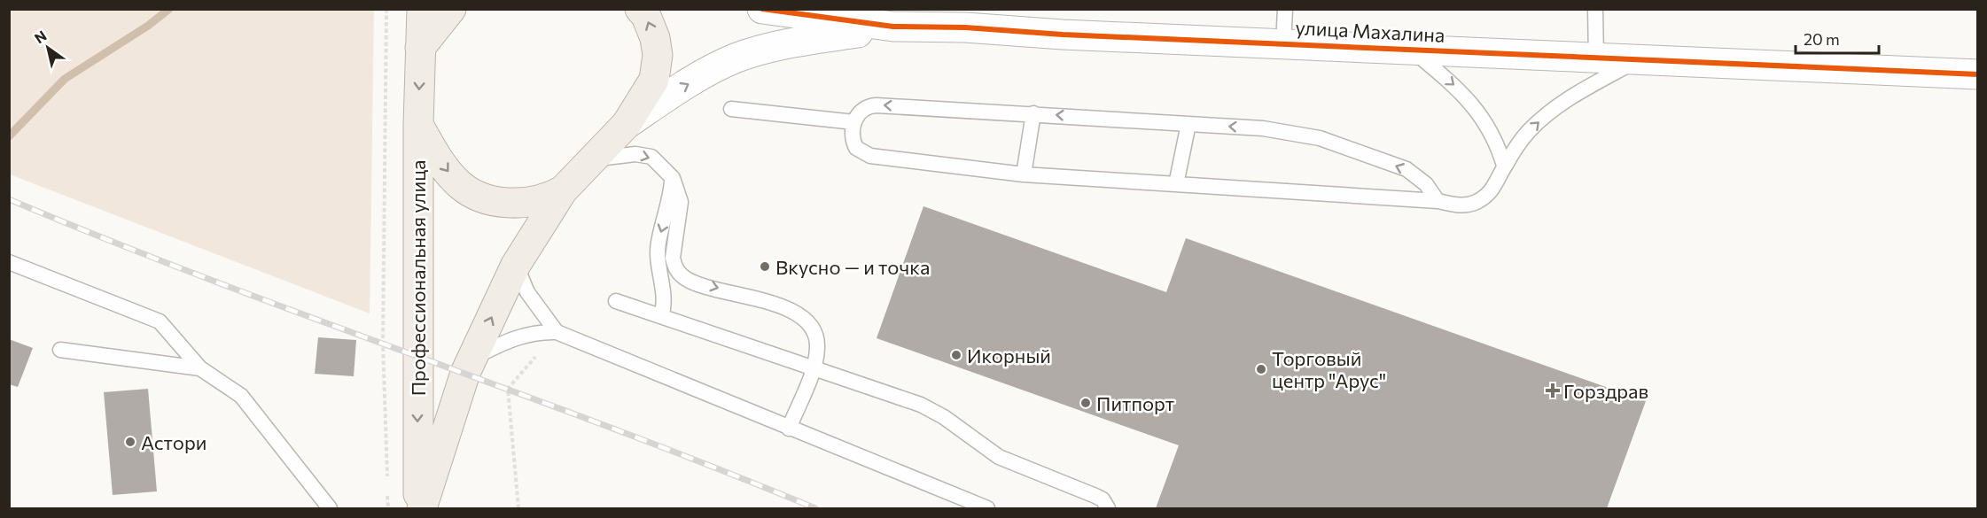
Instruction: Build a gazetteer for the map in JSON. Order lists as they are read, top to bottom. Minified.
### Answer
{"streets":{"main road":["Профессиональная улица"],"street":["улица Махалина"]},"places":{"other":["Вкусно — и точка","Икорный","Торговый центр \"Арус\"","Питпорт","Астори"],"health":["Горздрав"]},"scale_bar":"20 m","north":"top left"}
